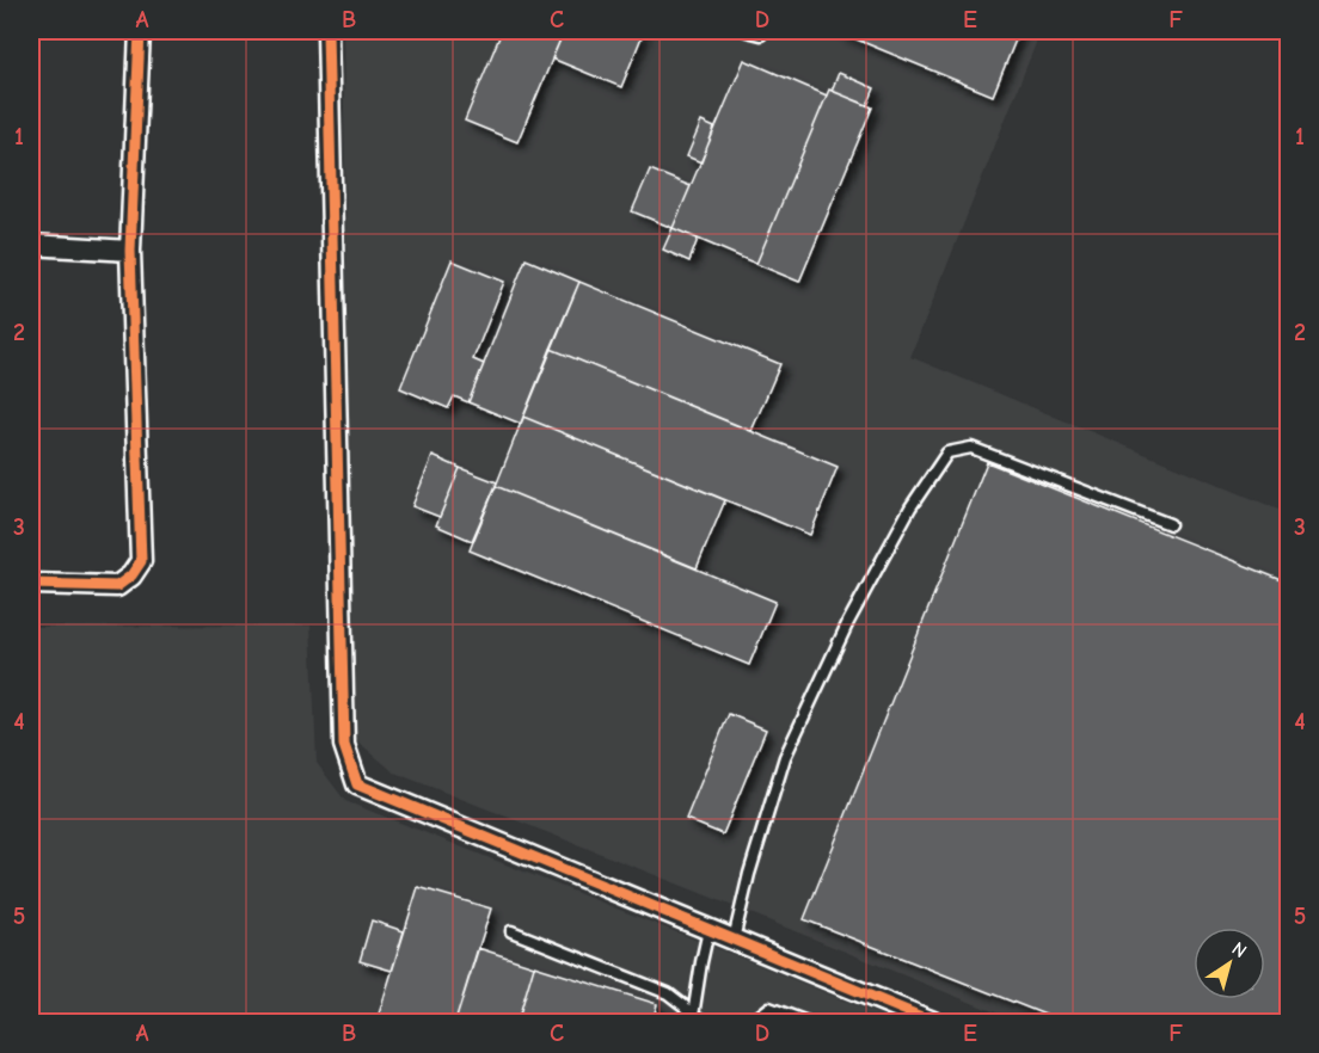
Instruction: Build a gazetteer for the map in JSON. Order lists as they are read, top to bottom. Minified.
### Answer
{"north":"top right","grid":{"columns":["A","B","C","D","E","F"],"rows":["1","2","3","4","5"]}}
